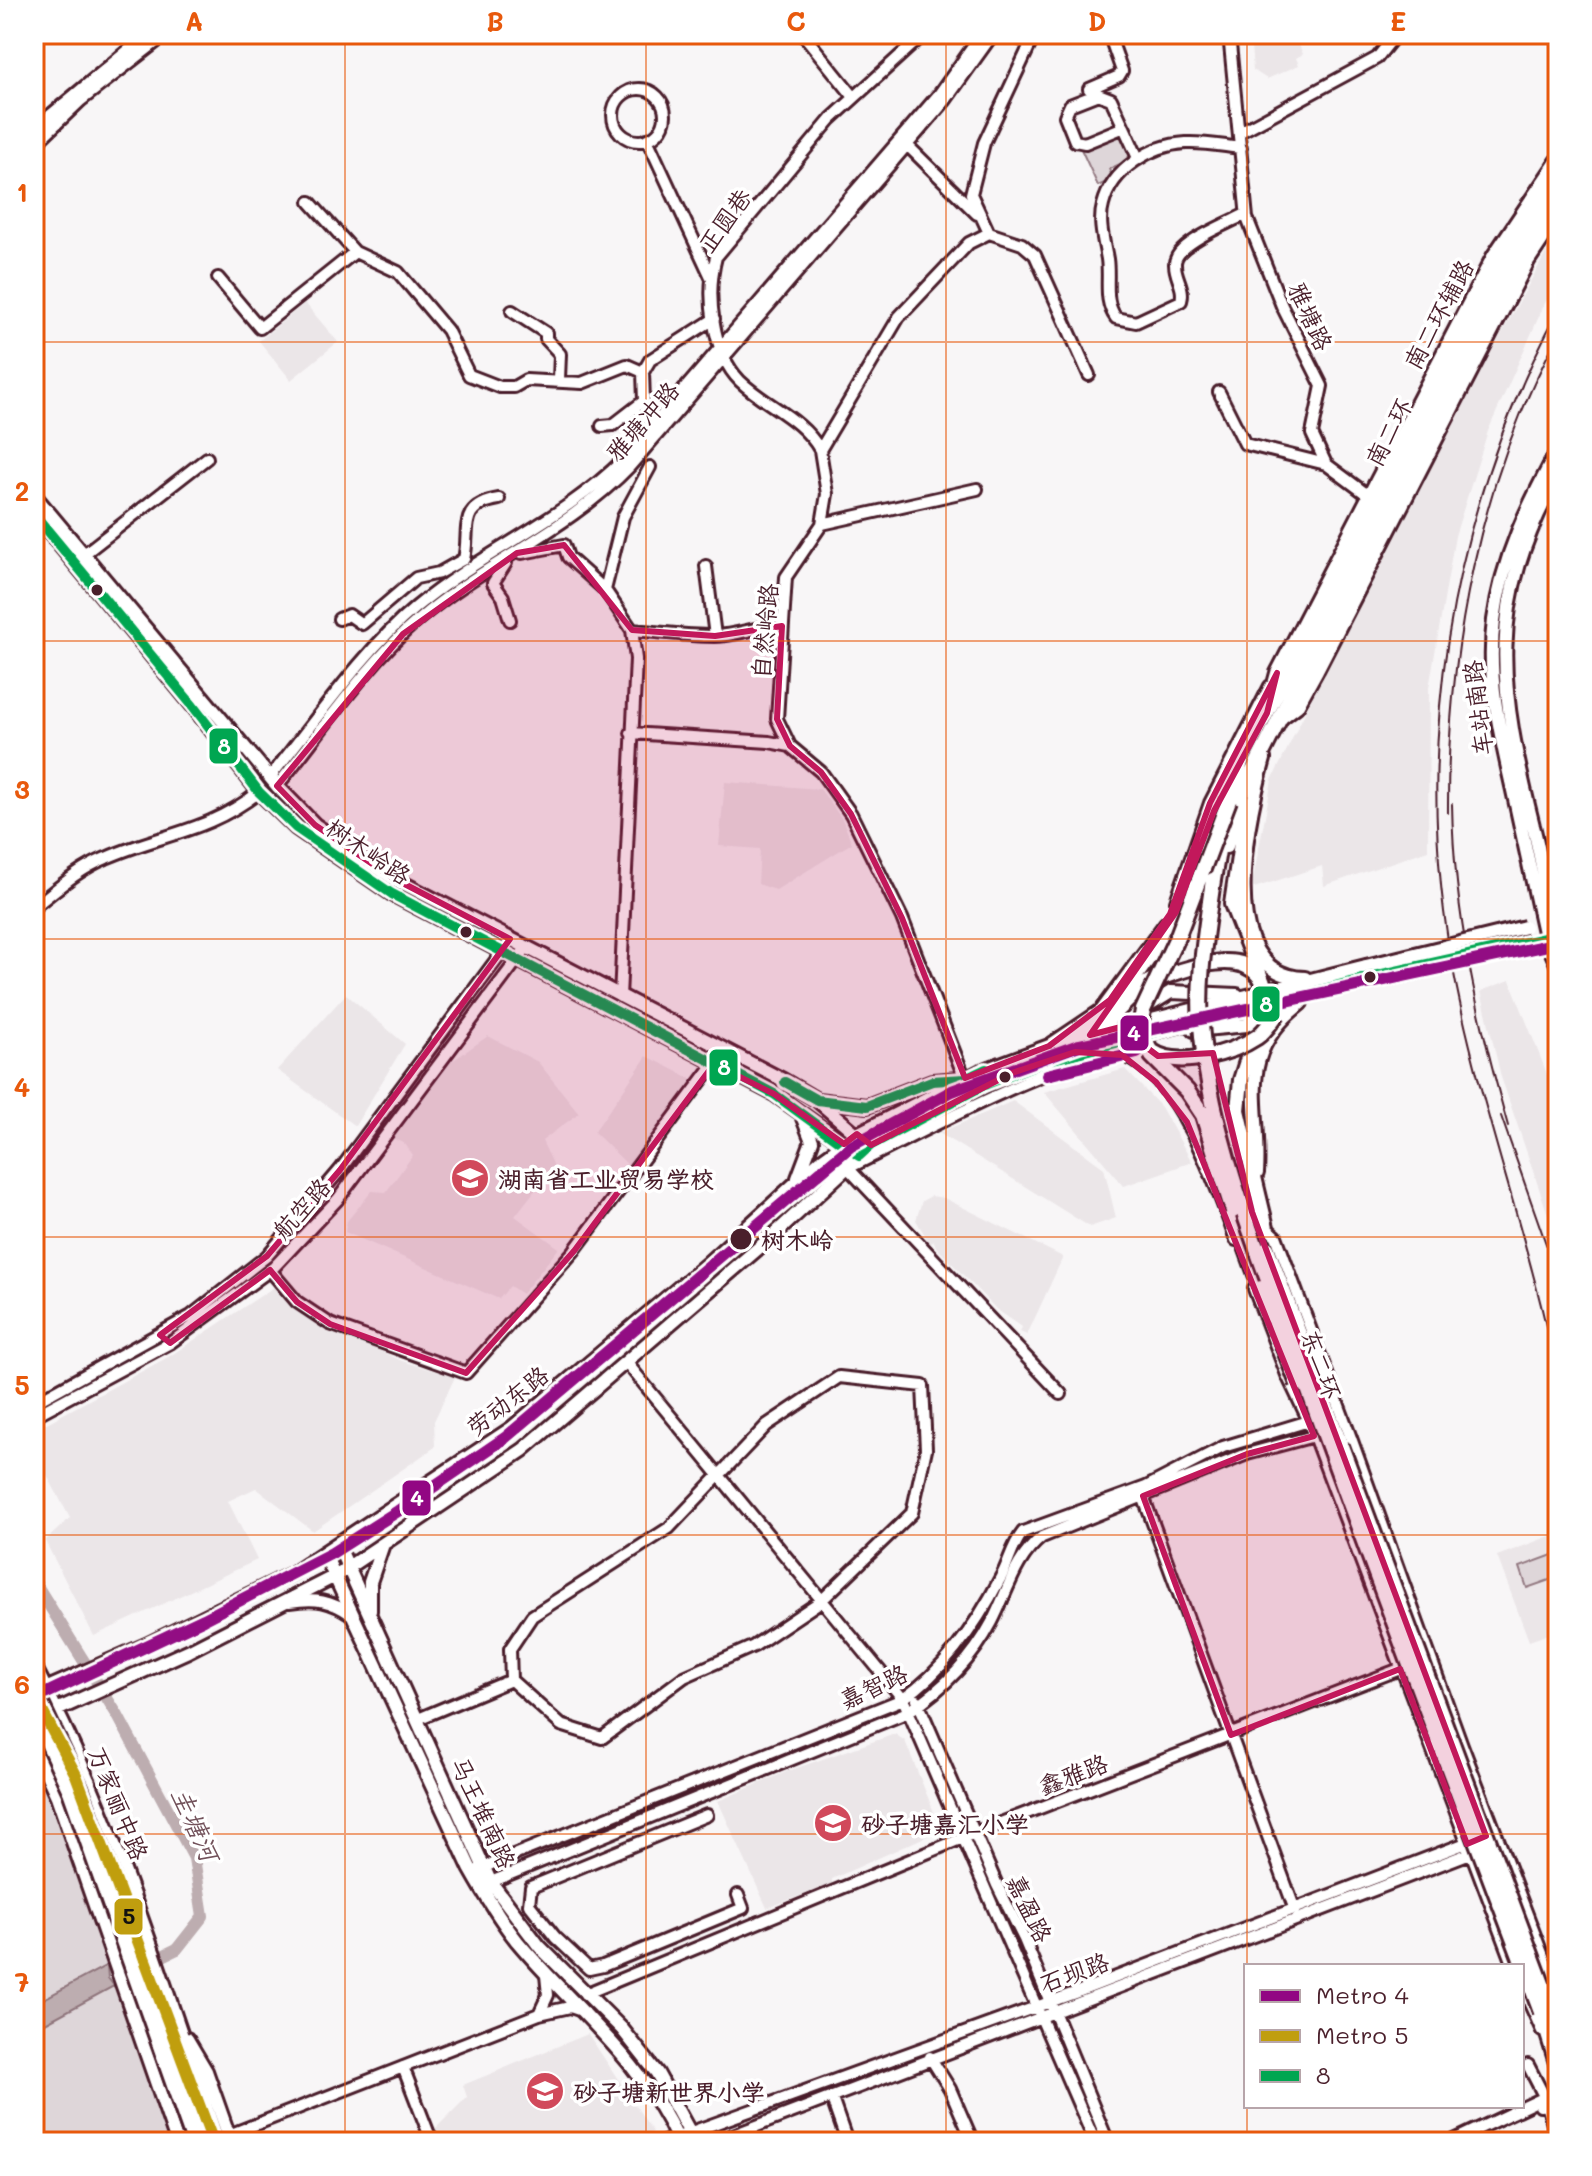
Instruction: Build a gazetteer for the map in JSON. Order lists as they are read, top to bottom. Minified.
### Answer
{"streets":{"highway":["南二环","东二环"],"main road":["南二环辅路","车站南路","树木岭路","劳动东路","万家丽中路","马王堆南路"],"street":["正圆巷","雅塘路","雅塘冲路","自然岭路","航空路","嘉智路","鑫雅路","嘉盈路","石坝路"]},"crossings":[["正圆巷","雅塘冲路"],["正圆巷","自然岭路"],["南二环辅路","南二环"],["南二环辅路","东二环"],["雅塘冲路","树木岭路"],["南二环","东二环"],["树木岭路","航空路"],["树木岭路","劳动东路"],["东二环","嘉智路"],["劳动东路","万家丽中路"],["劳动东路","马王堆南路"],["劳动东路","嘉盈路"],["嘉智路","马王堆南路"],["嘉智路","嘉盈路"],["鑫雅路","马王堆南路"],["鑫雅路","嘉盈路"],["马王堆南路","石坝路"],["嘉盈路","石坝路"]],"water":["圭塘河"],"places":{"school or university":["湖南省工业贸易学校","砂子塘嘉汇小学","砂子塘新世界小学"],"other":["树木岭"]},"lines":["transit line 8","metro line 4","metro line 5"],"legend":["Metro 4","Metro 5","8"],"grid":{"columns":["A","B","C","D","E"],"rows":["1","2","3","4","5","6","7"]}}
